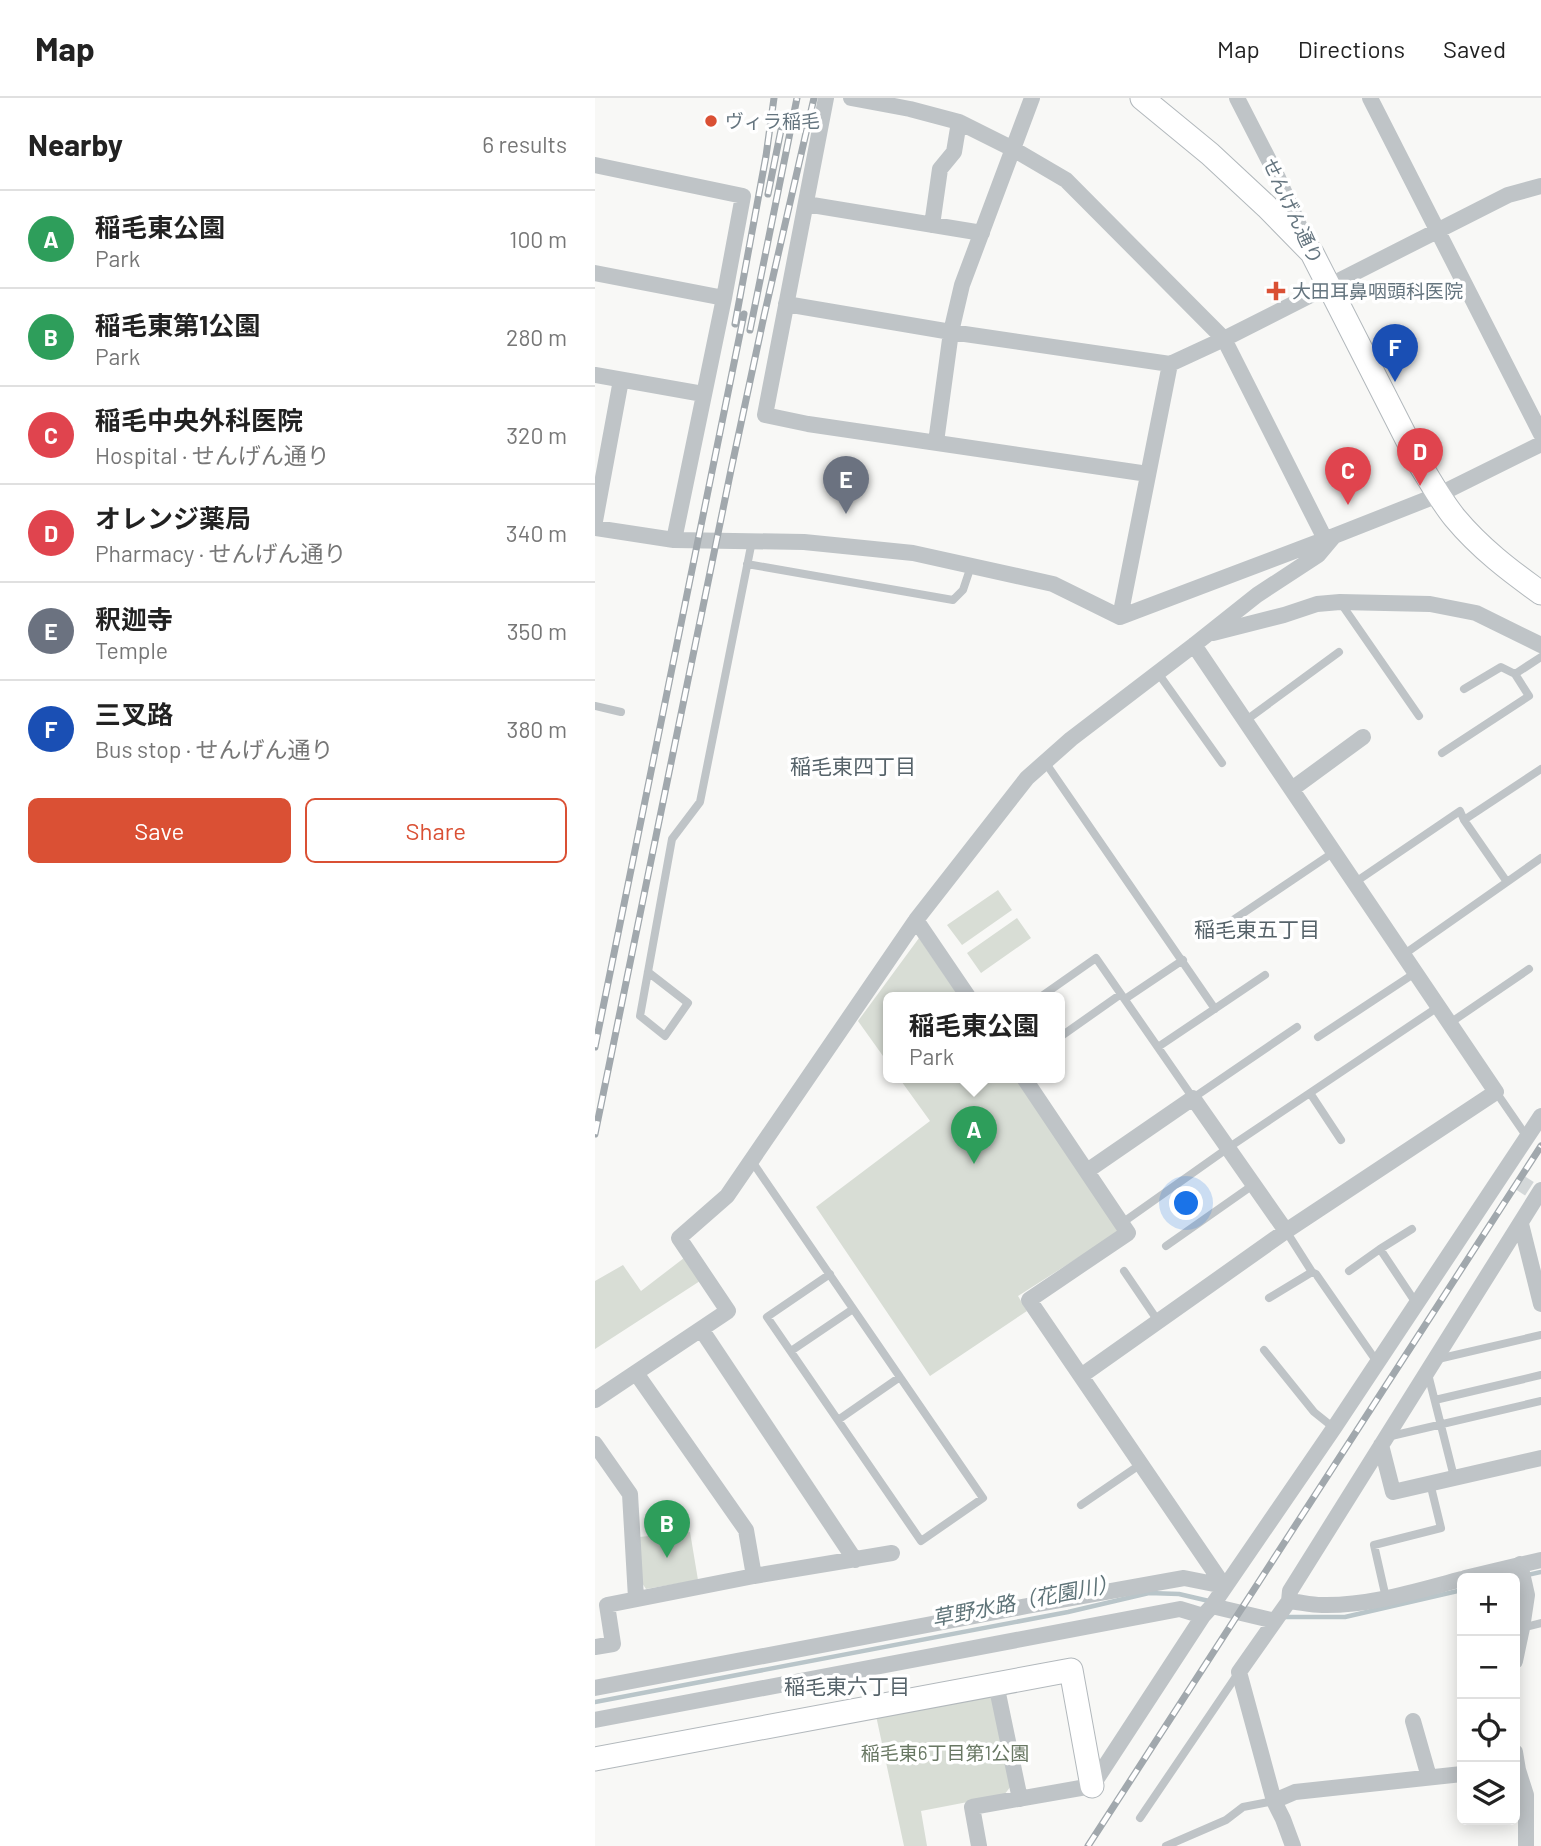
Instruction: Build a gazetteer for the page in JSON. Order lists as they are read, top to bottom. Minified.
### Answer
{"streets":{"main road":["せんげん通り"]},"districts":["稲毛東四丁目","稲毛東五丁目","稲毛東六丁目"],"water":["草野水路（花園川）"],"parks":["稲毛東6丁目第1公園"],"places":{"other":["ヴィラ稲毛"],"health":["大田耳鼻咽頭科医院"]},"page":{"header":"Map","nav":["Map","Directions","Saved"],"heading":["Nearby","6 results"],"list":[{"mark":"A","name":"稲毛東公園","note":"Park","value":"100 m"},{"mark":"B","name":"稲毛東第1公園","note":"Park","value":"280 m"},{"mark":"C","name":"稲毛中央外科医院","note":"Hospital · せんげん通り","value":"320 m"},{"mark":"D","name":"オレンジ薬局","note":"Pharmacy · せんげん通り","value":"340 m"},{"mark":"E","name":"釈迦寺","note":"Temple","value":"350 m"},{"mark":"F","name":"三叉路","note":"Bus stop · せんげん通り","value":"380 m"}],"pins":["F","D","C","E","A","B"],"buttons":["Save","Share"],"popup":["稲毛東公園","Park"],"map_buttons":["+","−"]}}
